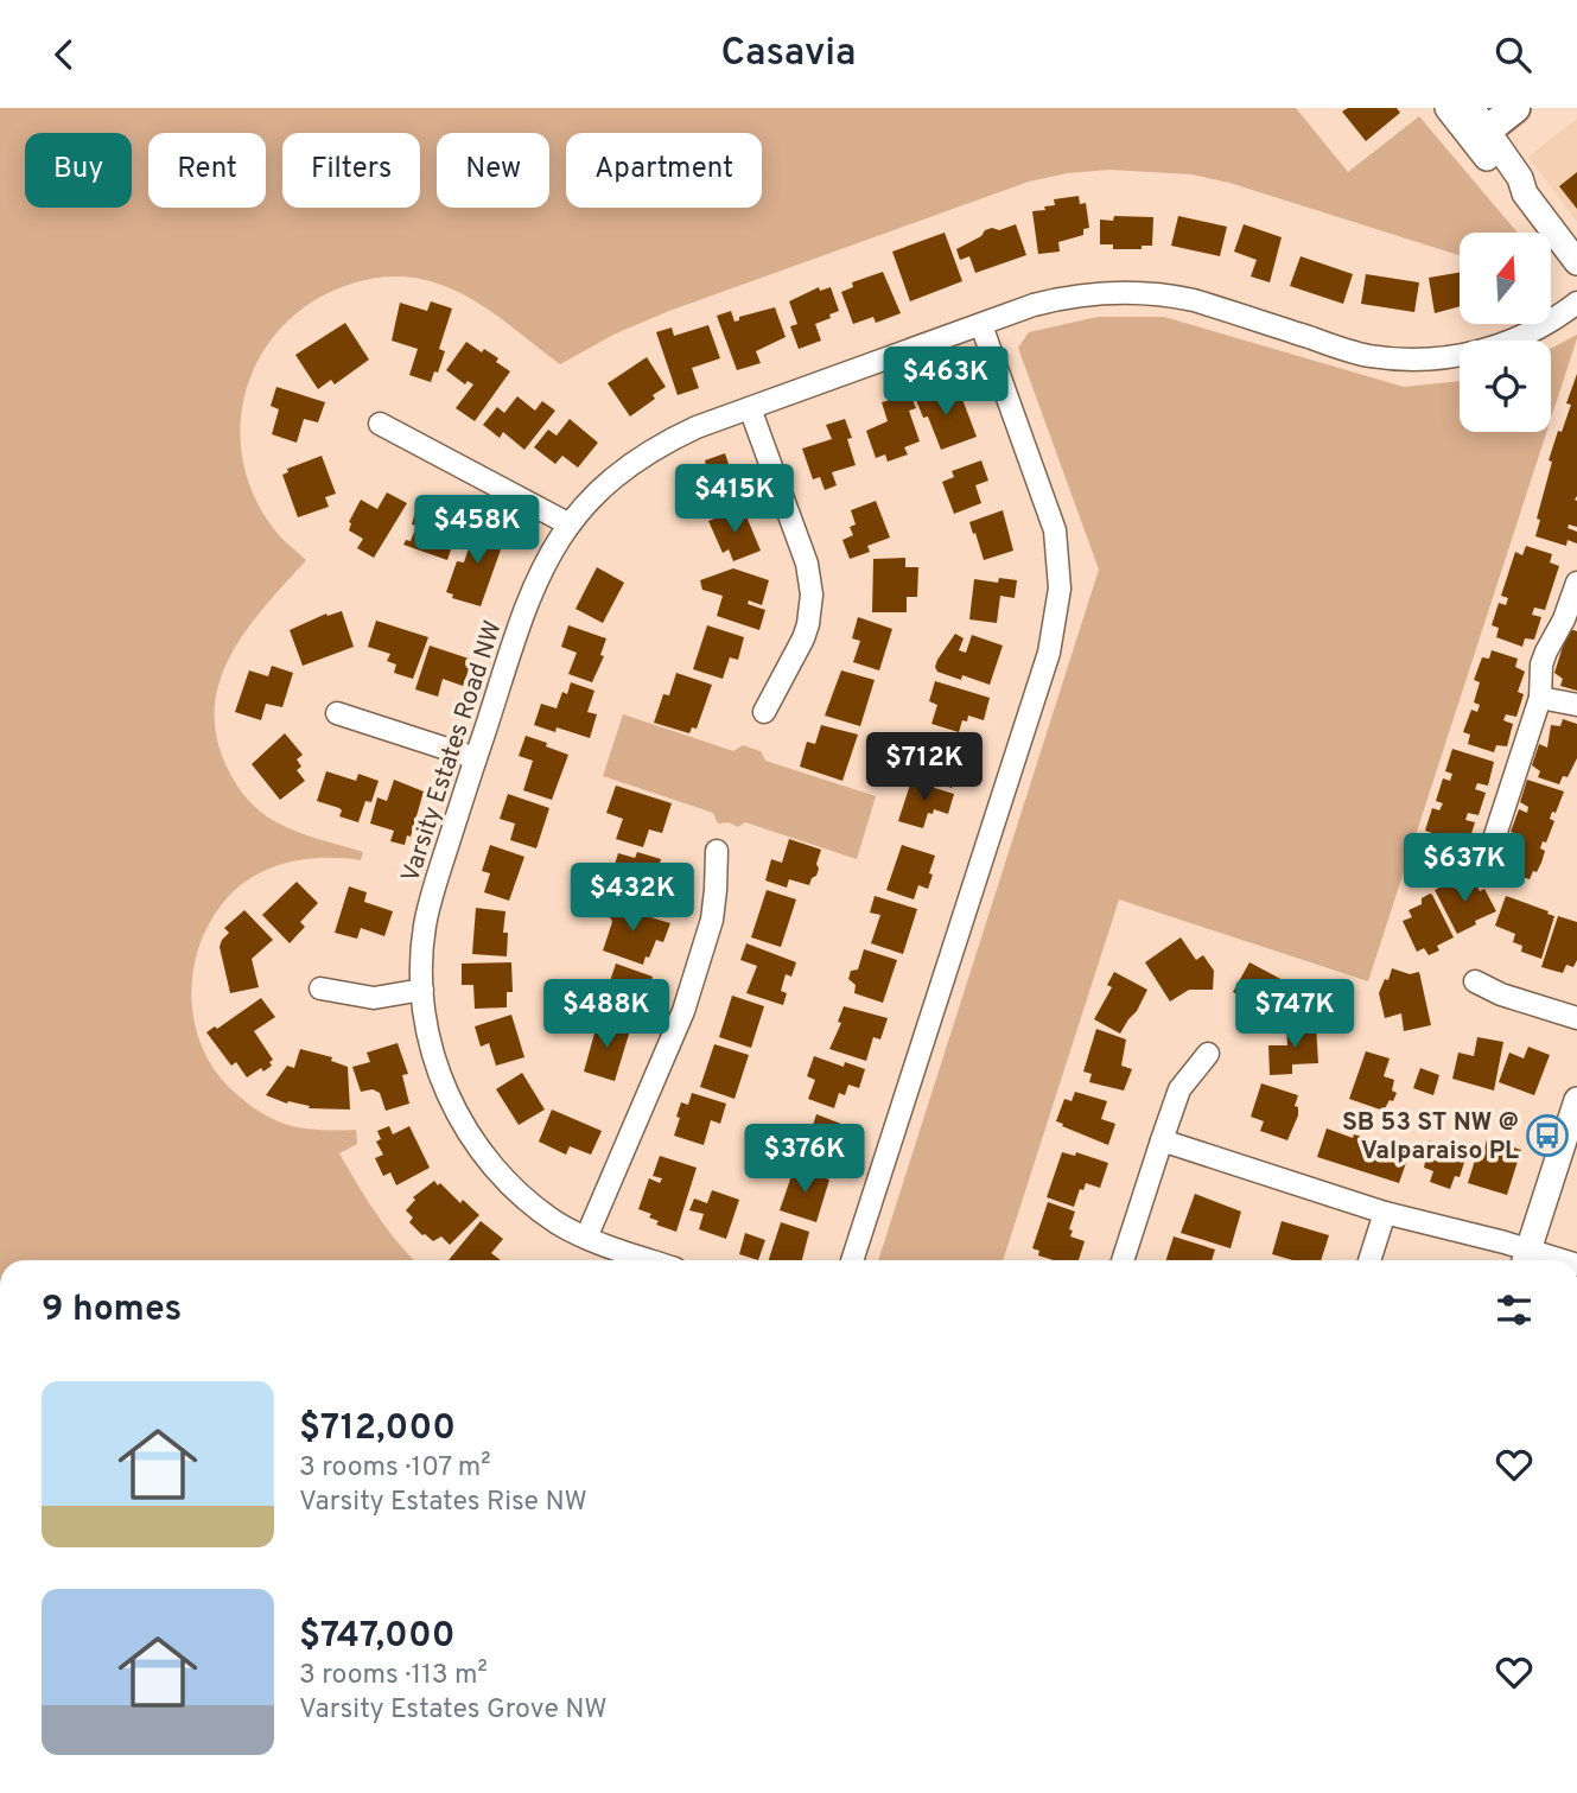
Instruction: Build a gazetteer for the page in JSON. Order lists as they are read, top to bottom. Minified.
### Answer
{"streets":{"street":["Varsity Estates Road NW"]},"places":{"bus stop":["SB 53 ST NW @ Valparaiso PL"]},"north":"top","page":{"header":"Casavia","chip":["Buy","Rent","Filters","New","Apartment"],"price":["$463K","$415K","$458K","$712K","$637K","$432K","$488K","$747K","$376K"],"heading":"9 homes","list":[{"name":"$712,000","note":"3 rooms · 107 m² · Varsity Estates Rise NW"},{"name":"$747,000","note":"3 rooms · 113 m² · Varsity Estates Grove NW"}]}}
